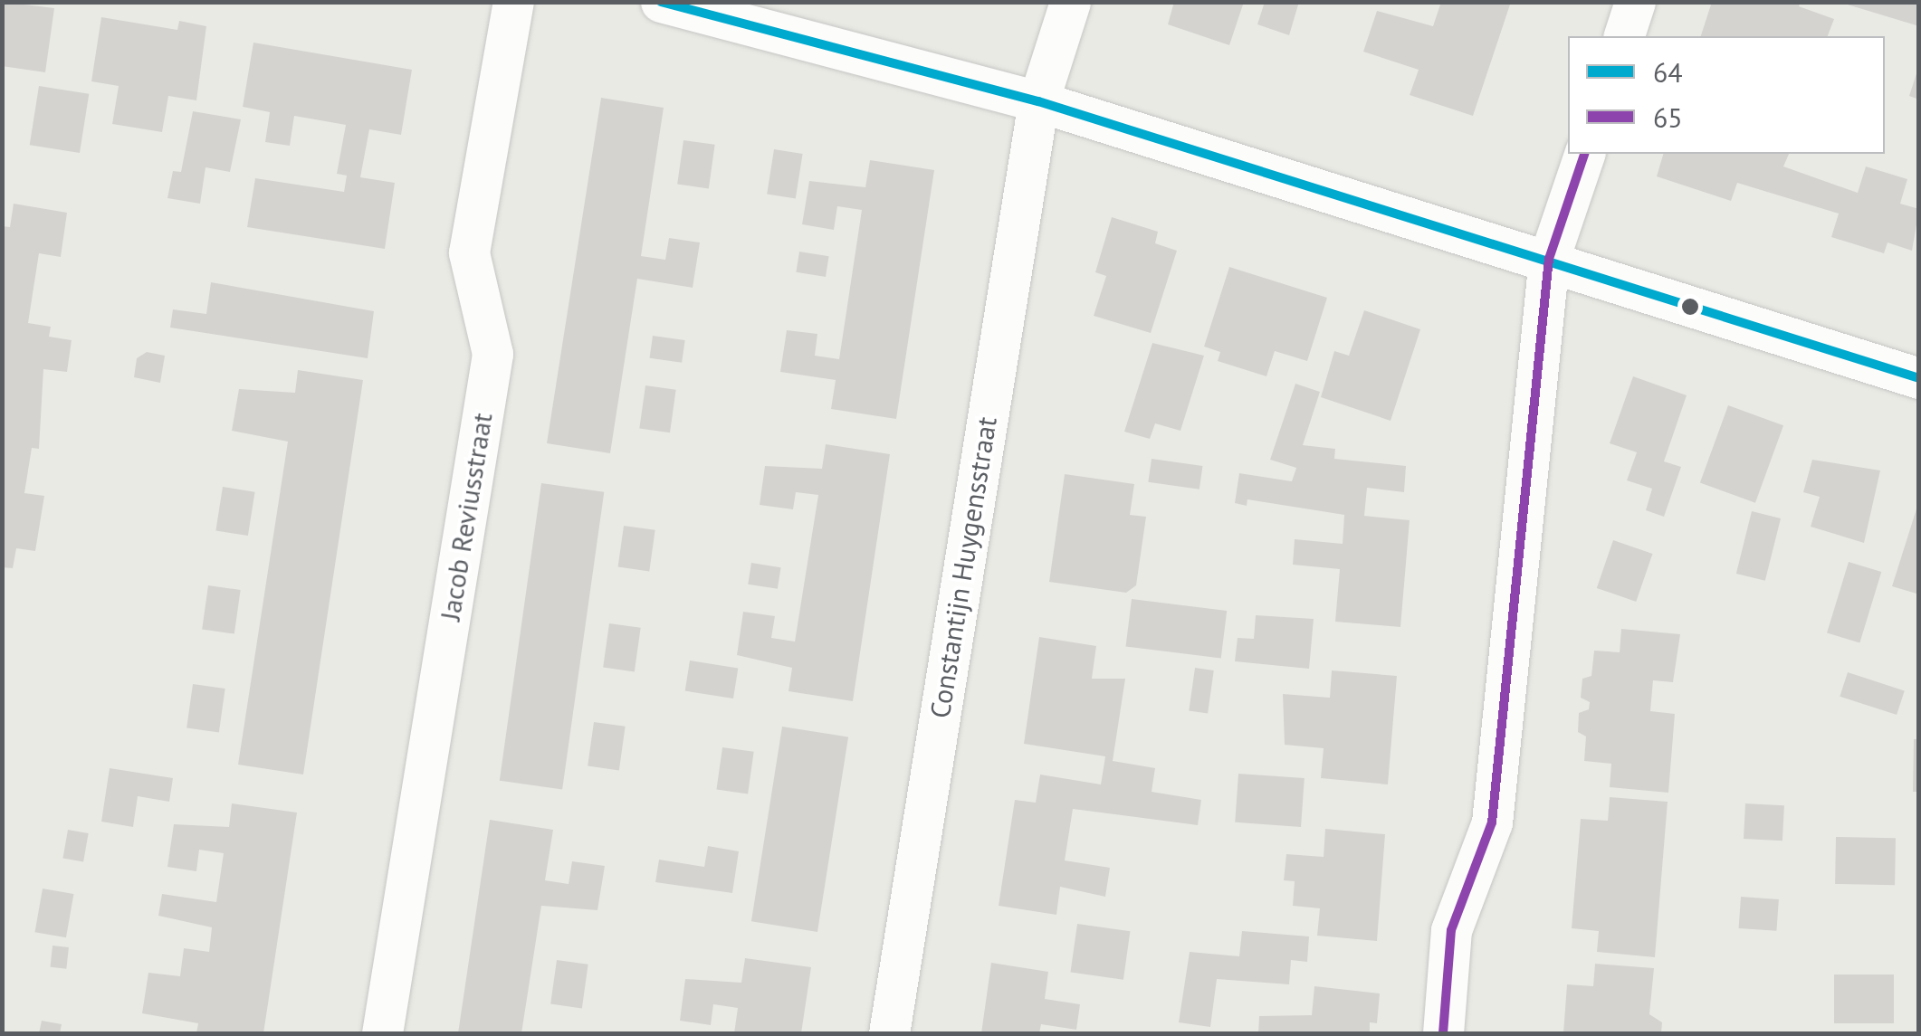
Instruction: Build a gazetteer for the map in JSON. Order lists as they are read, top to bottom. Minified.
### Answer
{"streets":{"street":["Jacob Reviusstraat","Constantijn Huygensstraat"]},"lines":["transit line 64","transit line 65"],"legend":["64","65"]}
